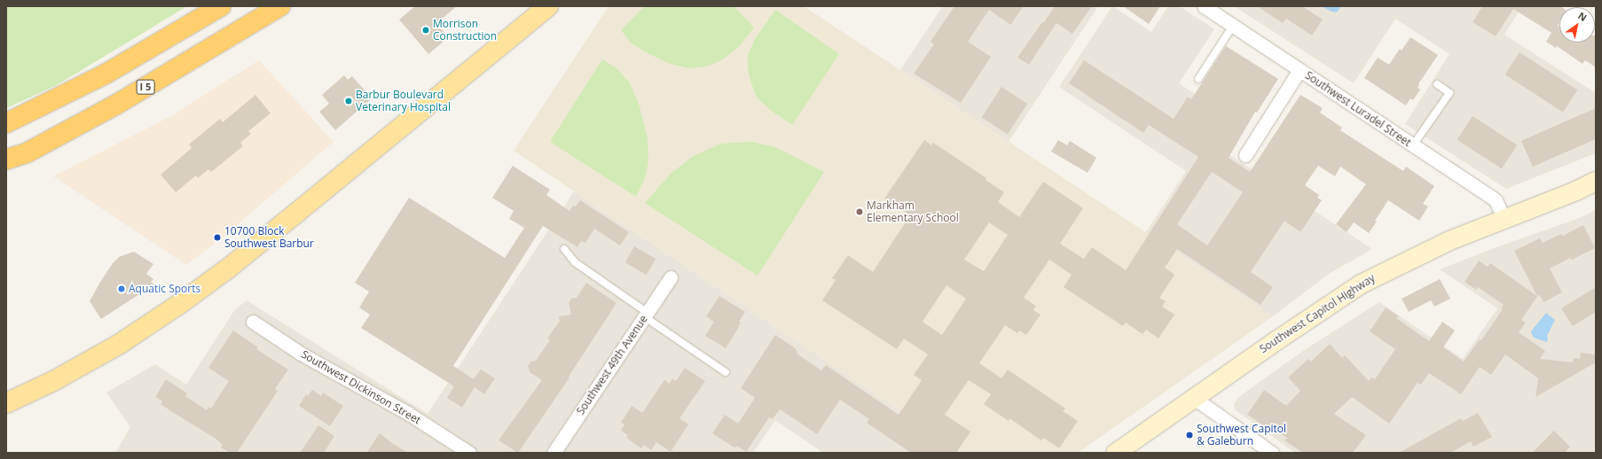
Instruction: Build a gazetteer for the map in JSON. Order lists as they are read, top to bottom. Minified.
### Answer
{"streets":{"highway":["I 5"],"main road":["Southwest Capitol Highway"],"street":["Southwest Luradel Street","Southwest 49th Avenue","Southwest Dickinson Street"]},"crossings":[["Southwest Luradel Street","Southwest Capitol Highway"]],"places":["Morrison Construction","Barbur Boulevard Veterinary Hospital","Markham Elementary School","10700 Block Southwest Barbur","Aquatic Sports","Southwest Capitol & Galeburn"],"north":"top right"}
